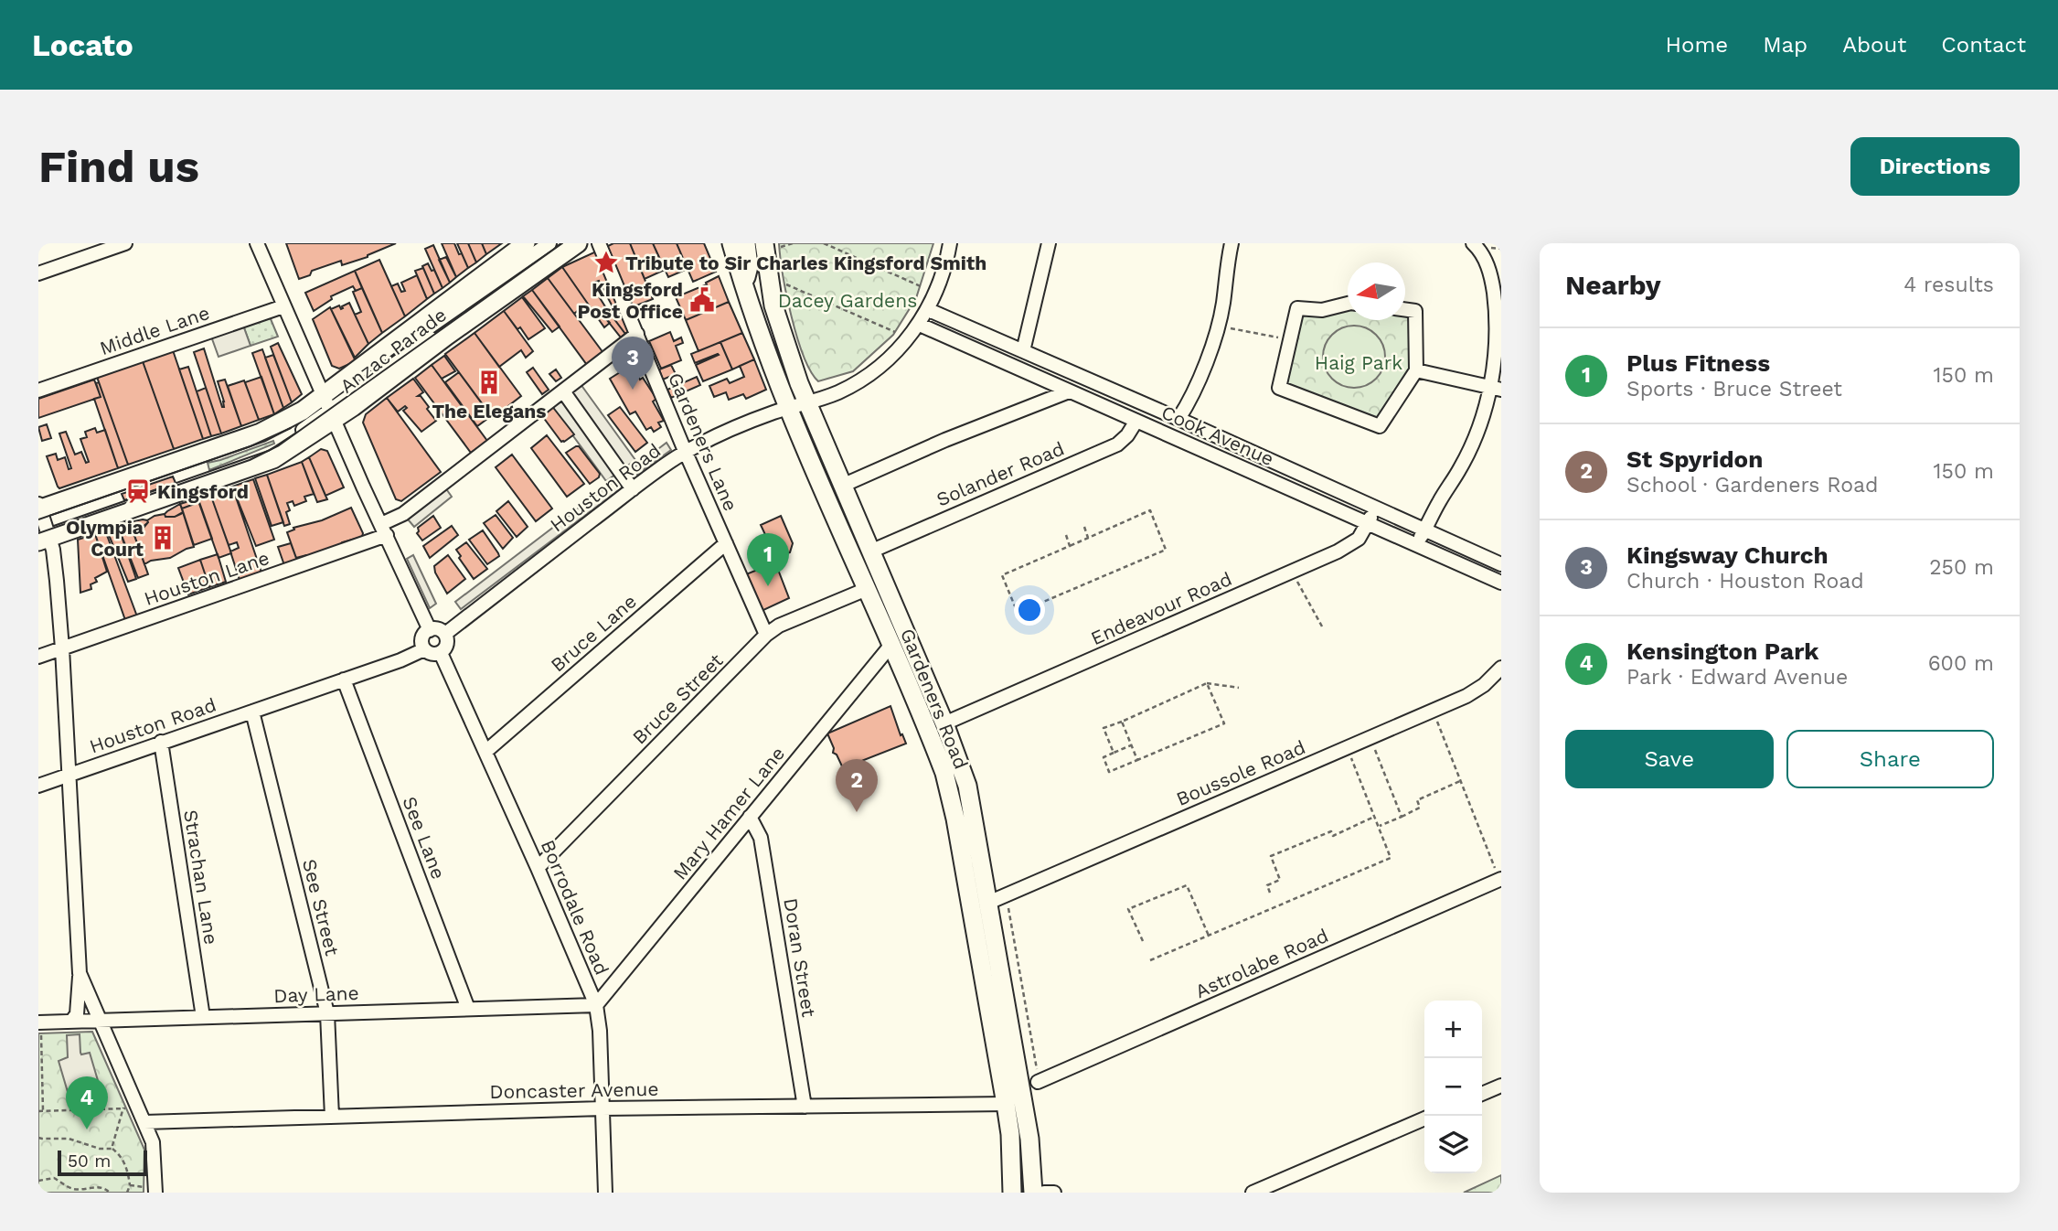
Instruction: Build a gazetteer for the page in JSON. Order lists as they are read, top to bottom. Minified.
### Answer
{"streets":{"main road":["Anzac Parade","Gardeners Road"],"street":["Middle Lane","Cook Avenue","Gardeners Lane","Solander Road","Houston Road","Houston Lane","Endeavour Road","Bruce Lane","Bruce Street","Boussole Road","Mary Hamer Lane","See Lane","Strachan Lane","See Street","Borrodale Road","Doran Street","Astrolabe Road","Day Lane","Doncaster Avenue"]},"crossings":[["Cook Avenue","Solander Road"],["Cook Avenue","Houston Road"],["Cook Avenue","Endeavour Road"],["Gardeners Lane","Houston Road"],["Gardeners Lane","Houston Lane"],["Gardeners Lane","Bruce Lane"],["Gardeners Lane","Bruce Street"],["Solander Road","Gardeners Road"],["Houston Road","Gardeners Road"],["Houston Road","See Lane"],["Houston Road","Strachan Lane"],["Houston Road","See Street"],["Houston Road","Borrodale Road"],["Endeavour Road","Gardeners Road"],["Bruce Lane","Borrodale Road"],["Bruce Street","Gardeners Road"],["Bruce Street","Borrodale Road"],["Gardeners Road","Boussole Road"],["Gardeners Road","Mary Hamer Lane"],["Gardeners Road","Doncaster Avenue"],["Mary Hamer Lane","Borrodale Road"],["Mary Hamer Lane","Doran Street"],["Mary Hamer Lane","Day Lane"],["See Lane","Day Lane"],["Strachan Lane","Day Lane"],["See Street","Day Lane"],["See Street","Doncaster Avenue"],["Borrodale Road","Day Lane"],["Borrodale Road","Doncaster Avenue"],["Doran Street","Doncaster Avenue"]],"parks":["Dacey Gardens","Haig Park"],"places":{"place":["Tribute to Sir Charles Kingsford Smith"],"public building":["Kingsford Post Office"],"building":["The Elegans","Olympia Court"],"station":["Kingsford"]},"scale_bar":"50 m","north":"left","page":{"header":"Locato","nav":["Home","Map","About","Contact"],"buttons":["Directions",["Save","Share"]],"title":"Find us","heading":["Nearby","4 results"],"list":[{"mark":"1","name":"Plus Fitness","note":"Sports · Bruce Street","value":"150 m"},{"mark":"2","name":"St Spyridon","note":"School · Gardeners Road","value":"150 m"},{"mark":"3","name":"Kingsway Church","note":"Church · Houston Road","value":"250 m"},{"mark":"4","name":"Kensington Park","note":"Park · Edward Avenue","value":"600 m"}],"pins":["3","1","2","4"],"map_buttons":["+","−"],"scale":"50 m"}}
